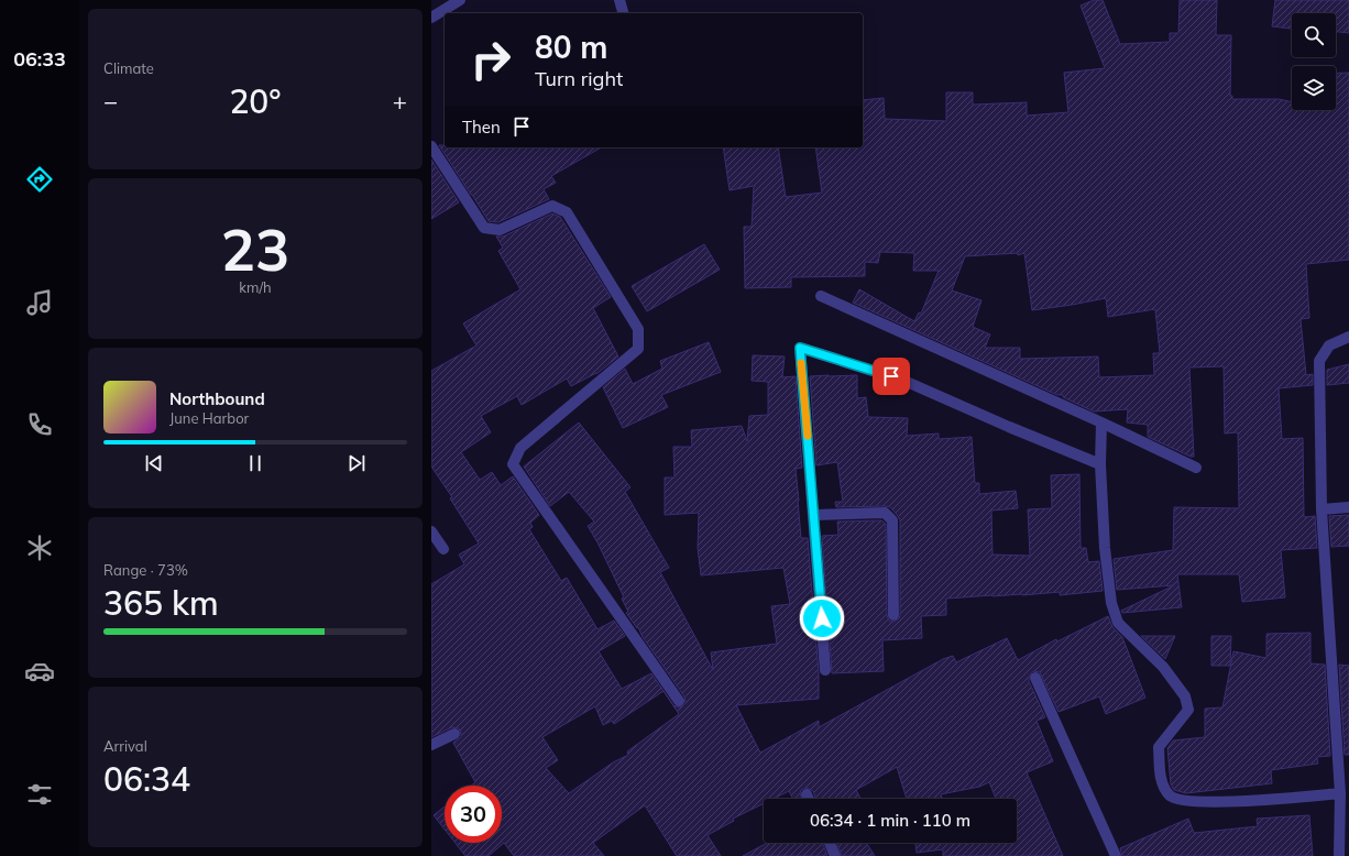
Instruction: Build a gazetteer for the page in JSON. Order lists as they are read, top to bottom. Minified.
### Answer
{"page":{"tabs":"06:33","tile":["Climate",["23","km/h"],["Range · 73%","365 km"],["Arrival","06:34"]],"turn":["80 m","Turn right"],"heat":["−","20°","+"],"then":"Then","song":["Northbound","June Harbor"],"limit":"30","trip":"06:34 · 1 min · 110 m"}}
